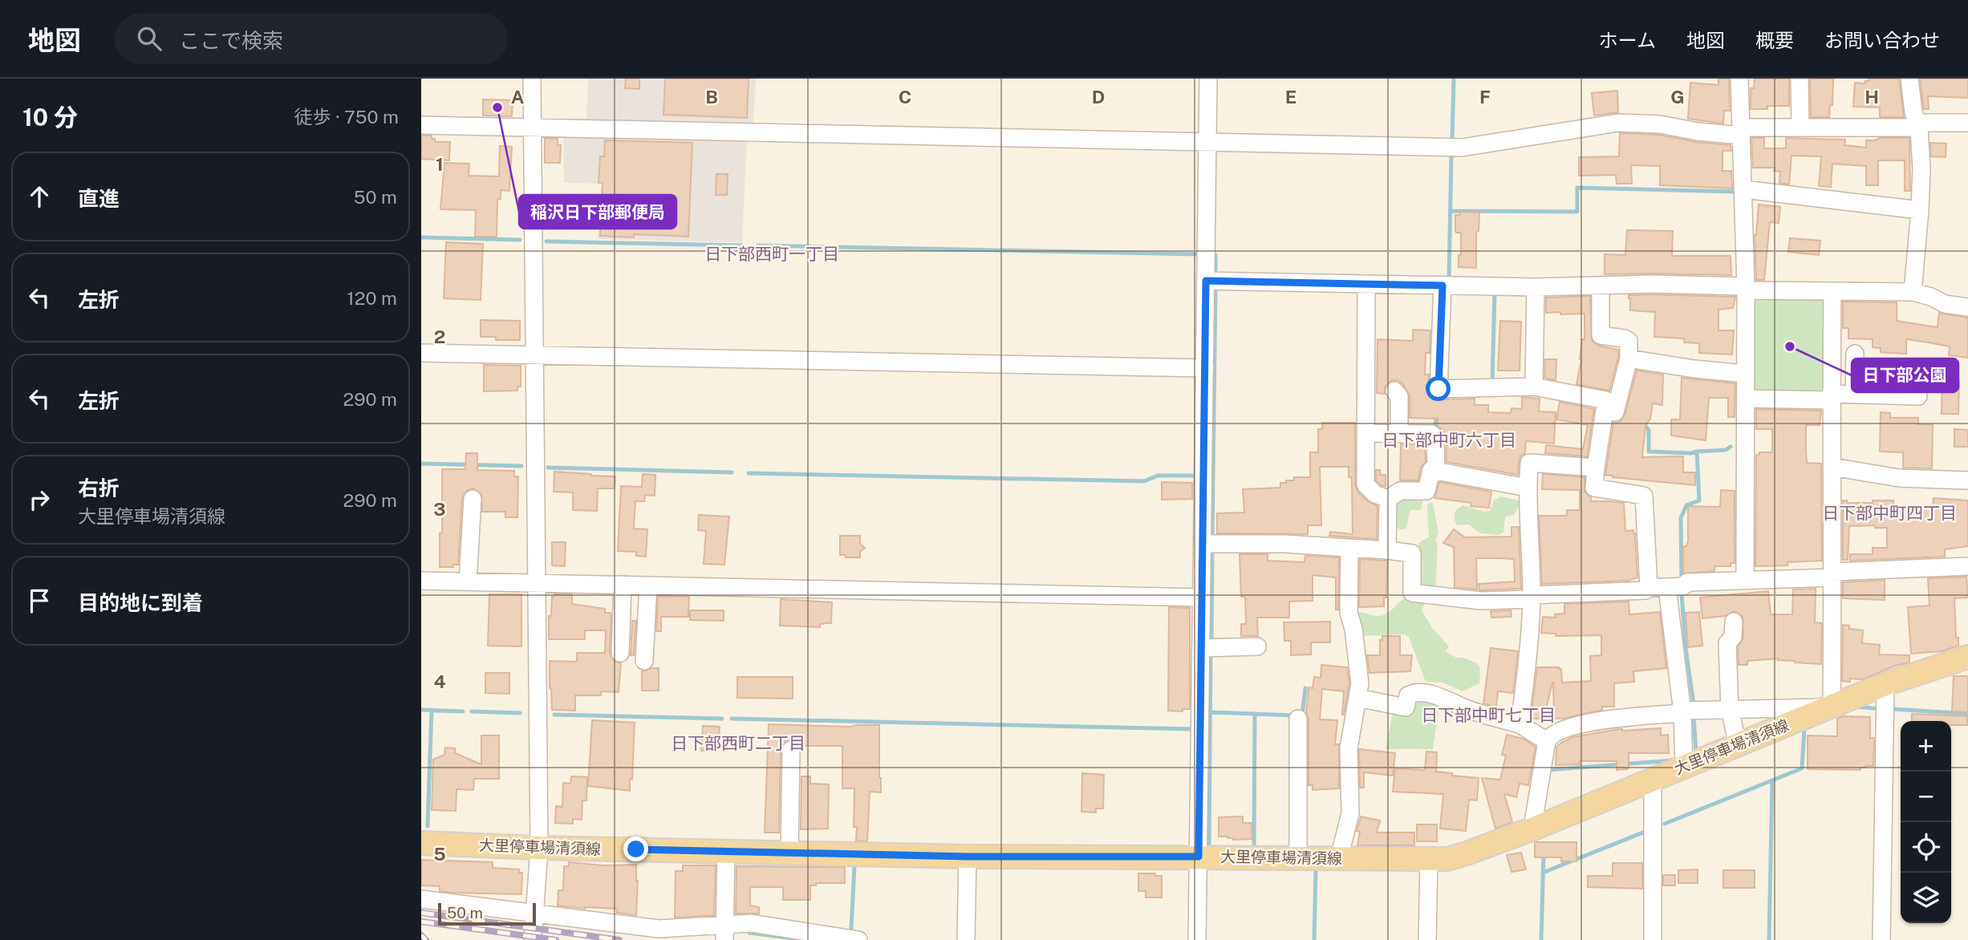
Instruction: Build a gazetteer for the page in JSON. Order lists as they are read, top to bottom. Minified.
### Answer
{"streets":{"main road":["大里停車場清須線"]},"districts":["日下部西町一丁目","日下部中町六丁目","日下部中町四丁目","日下部中町七丁目","日下部西町二丁目"],"places":["稲沢日下部郵便局","日下部公園"],"scale_bar":"50 m","page":{"header":"地図","search":"ここで検索","nav":["ホーム","地図","概要","お問い合わせ"],"heading":["10 分","徒歩 · 750 m"],"list":[["直進","50 m"],["左折","120 m"],["左折","290 m"],["右折","大里停車場清須線","290 m"],"目的地に到着"],"map_buttons":["+","−"],"scale":"50 m"},"grid":{"columns":["A","B","C","D","E","F","G","H"],"rows":["1","2","3","4","5"]}}
